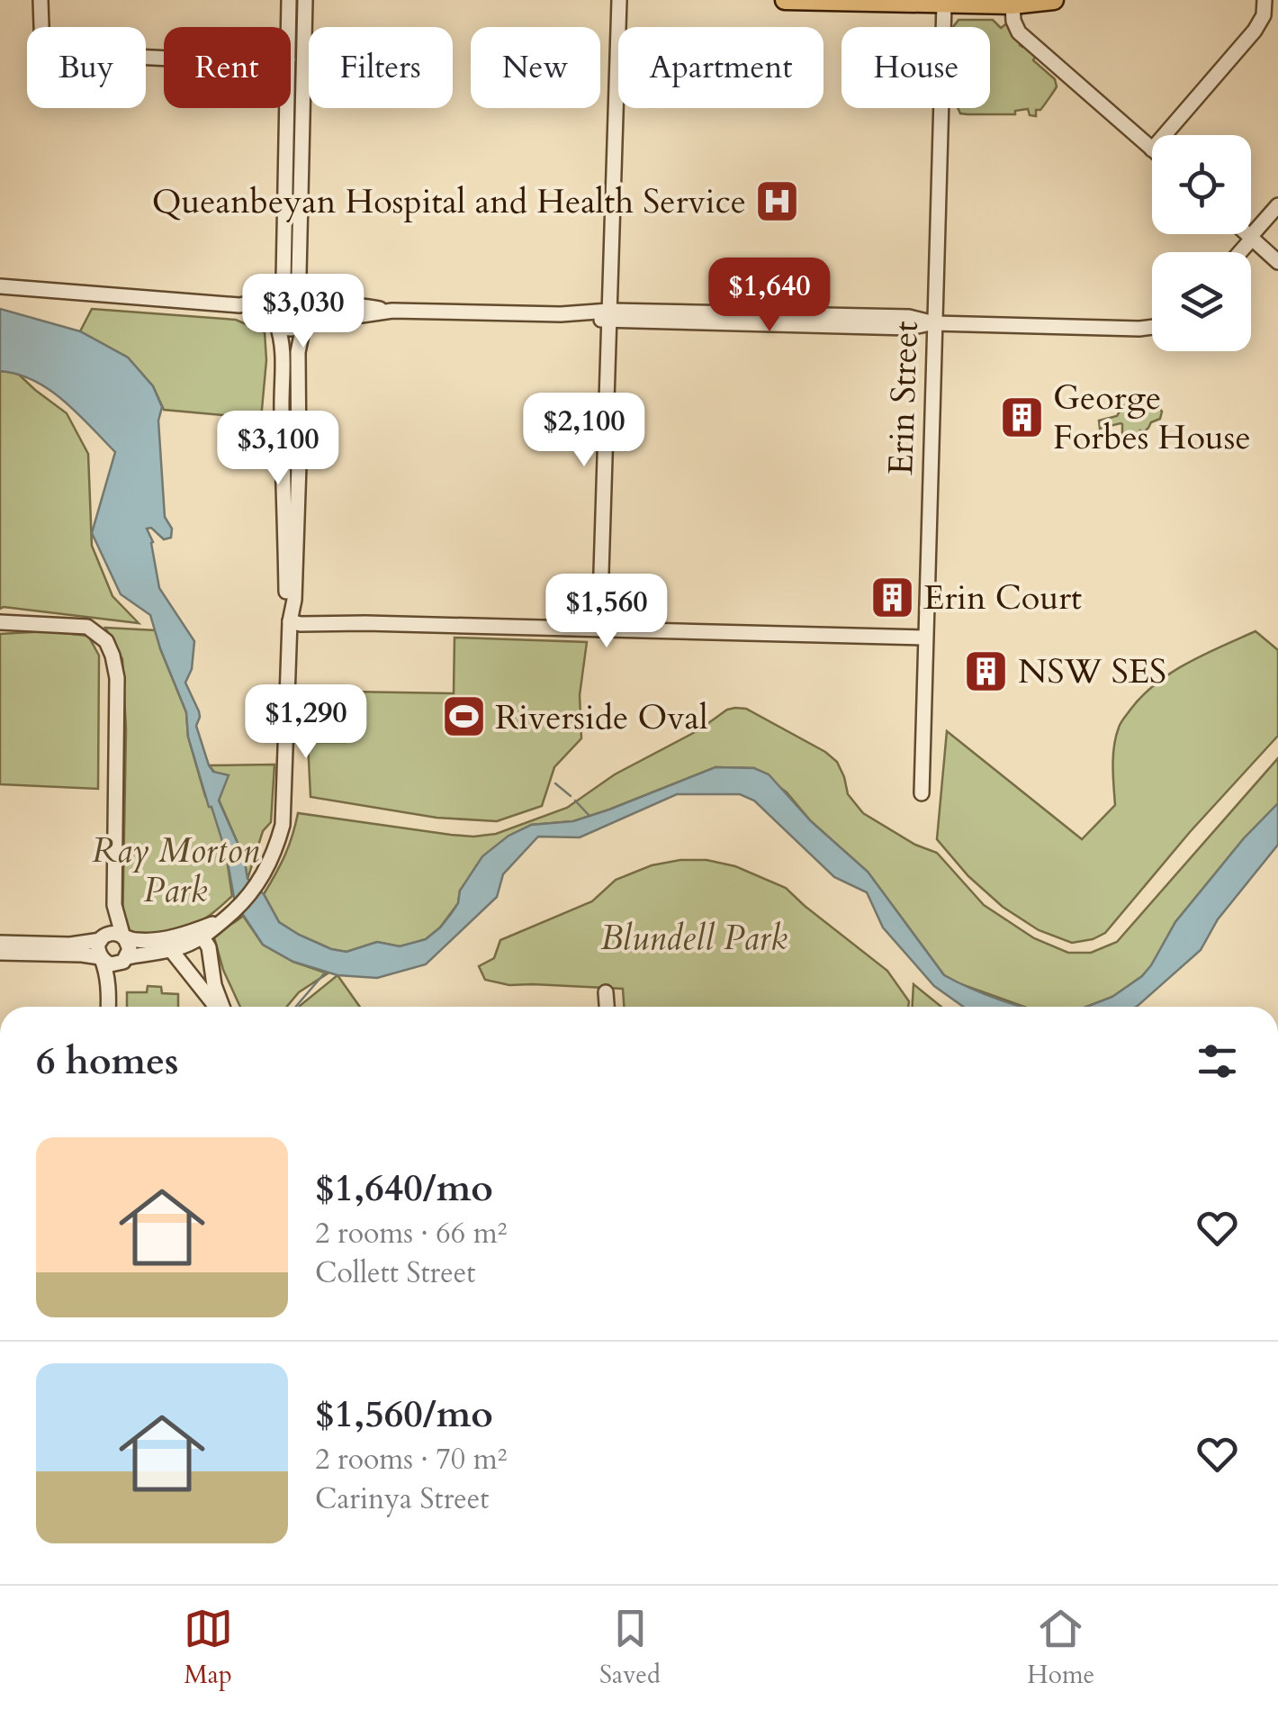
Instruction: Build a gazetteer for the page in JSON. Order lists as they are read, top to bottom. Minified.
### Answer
{"streets":{"street":["Erin Street"]},"parks":["Ray Morton Park","Blundell Park"],"places":{"hospital":["Queanbeyan Hospital and Health Service"],"building":["George Forbes House","Erin Court","NSW SES"],"sports":["Riverside Oval"]},"page":{"chip":["Buy","Rent","Filters","New","Apartment","House"],"price":["$1,640","$3,030","$2,100","$3,100","$1,560","$1,290"],"heading":"6 homes","list":[{"name":"$1,640/mo","note":"2 rooms · 66 m² · Collett Street"},{"name":"$1,560/mo","note":"2 rooms · 70 m² · Carinya Street"}],"tabs":["Map","Saved","Home"]}}
